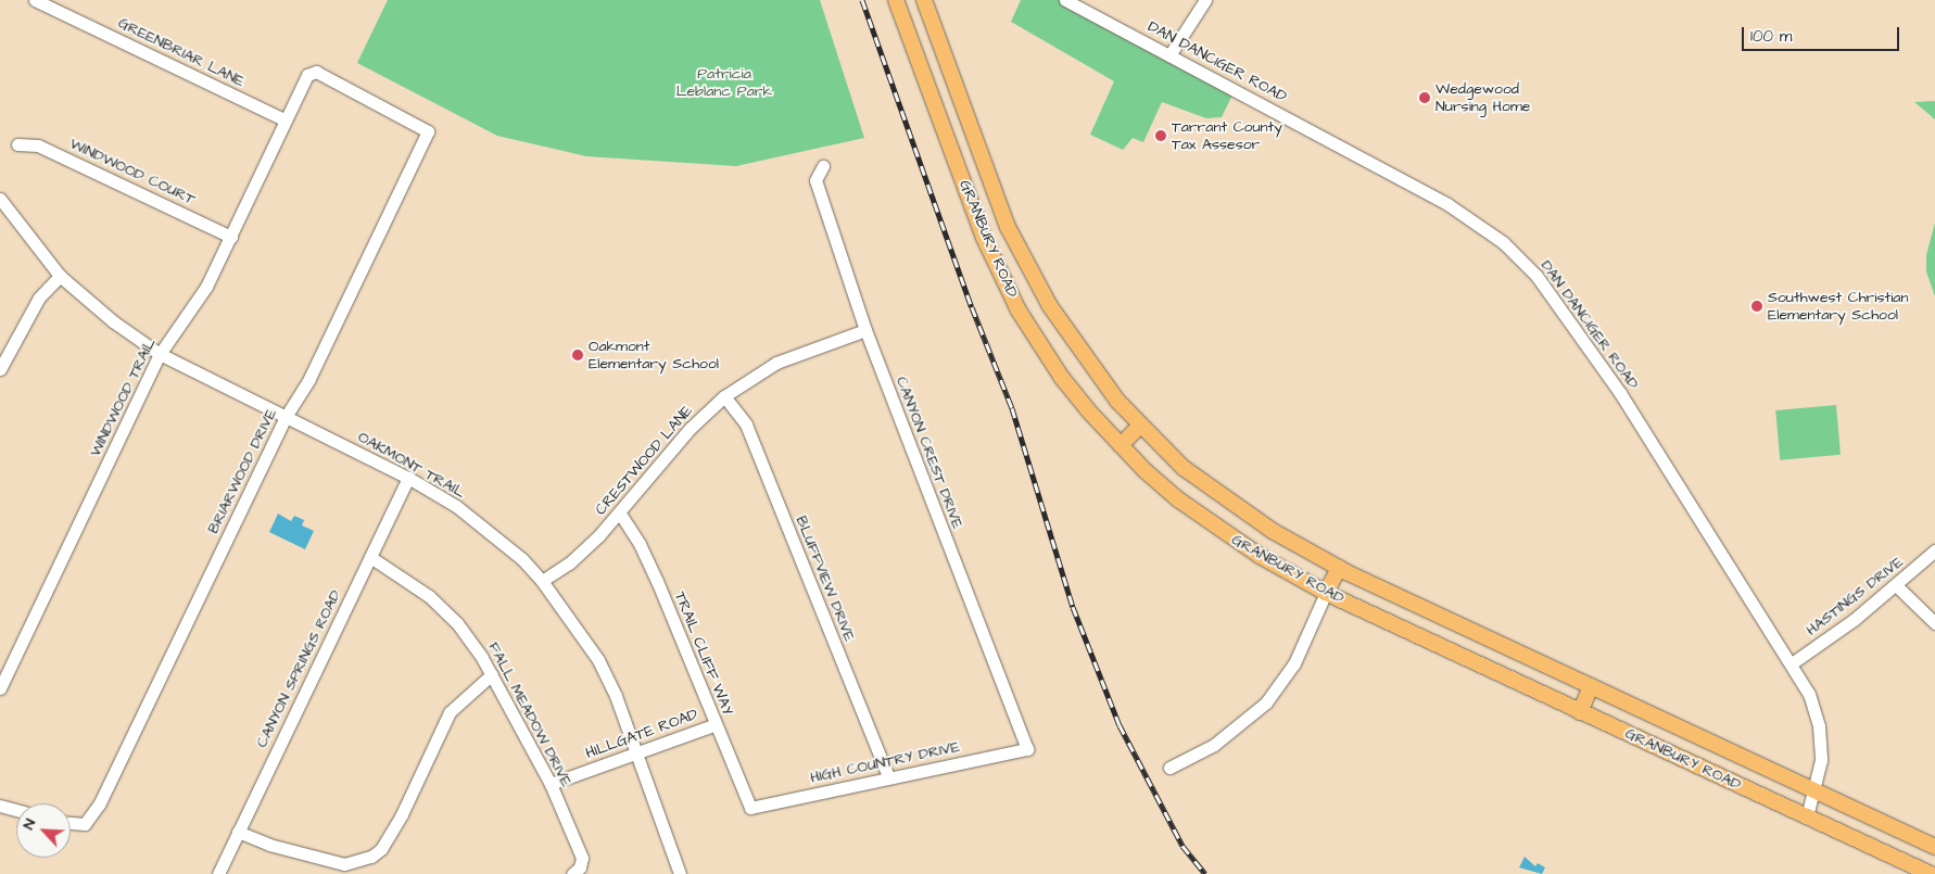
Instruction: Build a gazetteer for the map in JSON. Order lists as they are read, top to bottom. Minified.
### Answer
{"streets":{"main road":["GRANBURY ROAD"],"street":["GREENBRIAR LANE","DAN DANCIGER ROAD","WINDWOOD COURT","WINDWOOD TRAIL","CANYON CREST DRIVE","CRESTWOOD LANE","OAKMONT TRAIL","BRIARWOOD DRIVE","BLUFFVIEW DRIVE","HASTINGS DRIVE","TRAIL CLIFF WAY","CANYON SPRINGS ROAD","FALL MEADOW DRIVE","HILLGATE ROAD","HIGH COUNTRY DRIVE"]},"crossings":[["GREENBRIAR LANE","WINDWOOD TRAIL"],["DAN DANCIGER ROAD","GRANBURY ROAD"],["DAN DANCIGER ROAD","HASTINGS DRIVE"],["WINDWOOD COURT","WINDWOOD TRAIL"],["WINDWOOD TRAIL","OAKMONT TRAIL"],["WINDWOOD TRAIL","BRIARWOOD DRIVE"],["CANYON CREST DRIVE","CRESTWOOD LANE"],["CANYON CREST DRIVE","HIGH COUNTRY DRIVE"],["CRESTWOOD LANE","OAKMONT TRAIL"],["CRESTWOOD LANE","BLUFFVIEW DRIVE"],["CRESTWOOD LANE","TRAIL CLIFF WAY"],["OAKMONT TRAIL","BRIARWOOD DRIVE"],["OAKMONT TRAIL","CANYON SPRINGS ROAD"],["OAKMONT TRAIL","HILLGATE ROAD"],["BLUFFVIEW DRIVE","HIGH COUNTRY DRIVE"],["TRAIL CLIFF WAY","HILLGATE ROAD"],["TRAIL CLIFF WAY","HIGH COUNTRY DRIVE"],["CANYON SPRINGS ROAD","FALL MEADOW DRIVE"],["FALL MEADOW DRIVE","HILLGATE ROAD"]],"parks":["Patricia Leblanc Park"],"places":["Wedgewood Nursing Home","Tarrant County Tax Assesor","Southwest Christian Elementary School","Oakmont Elementary School"],"scale_bar":"100 m","north":"top left"}
